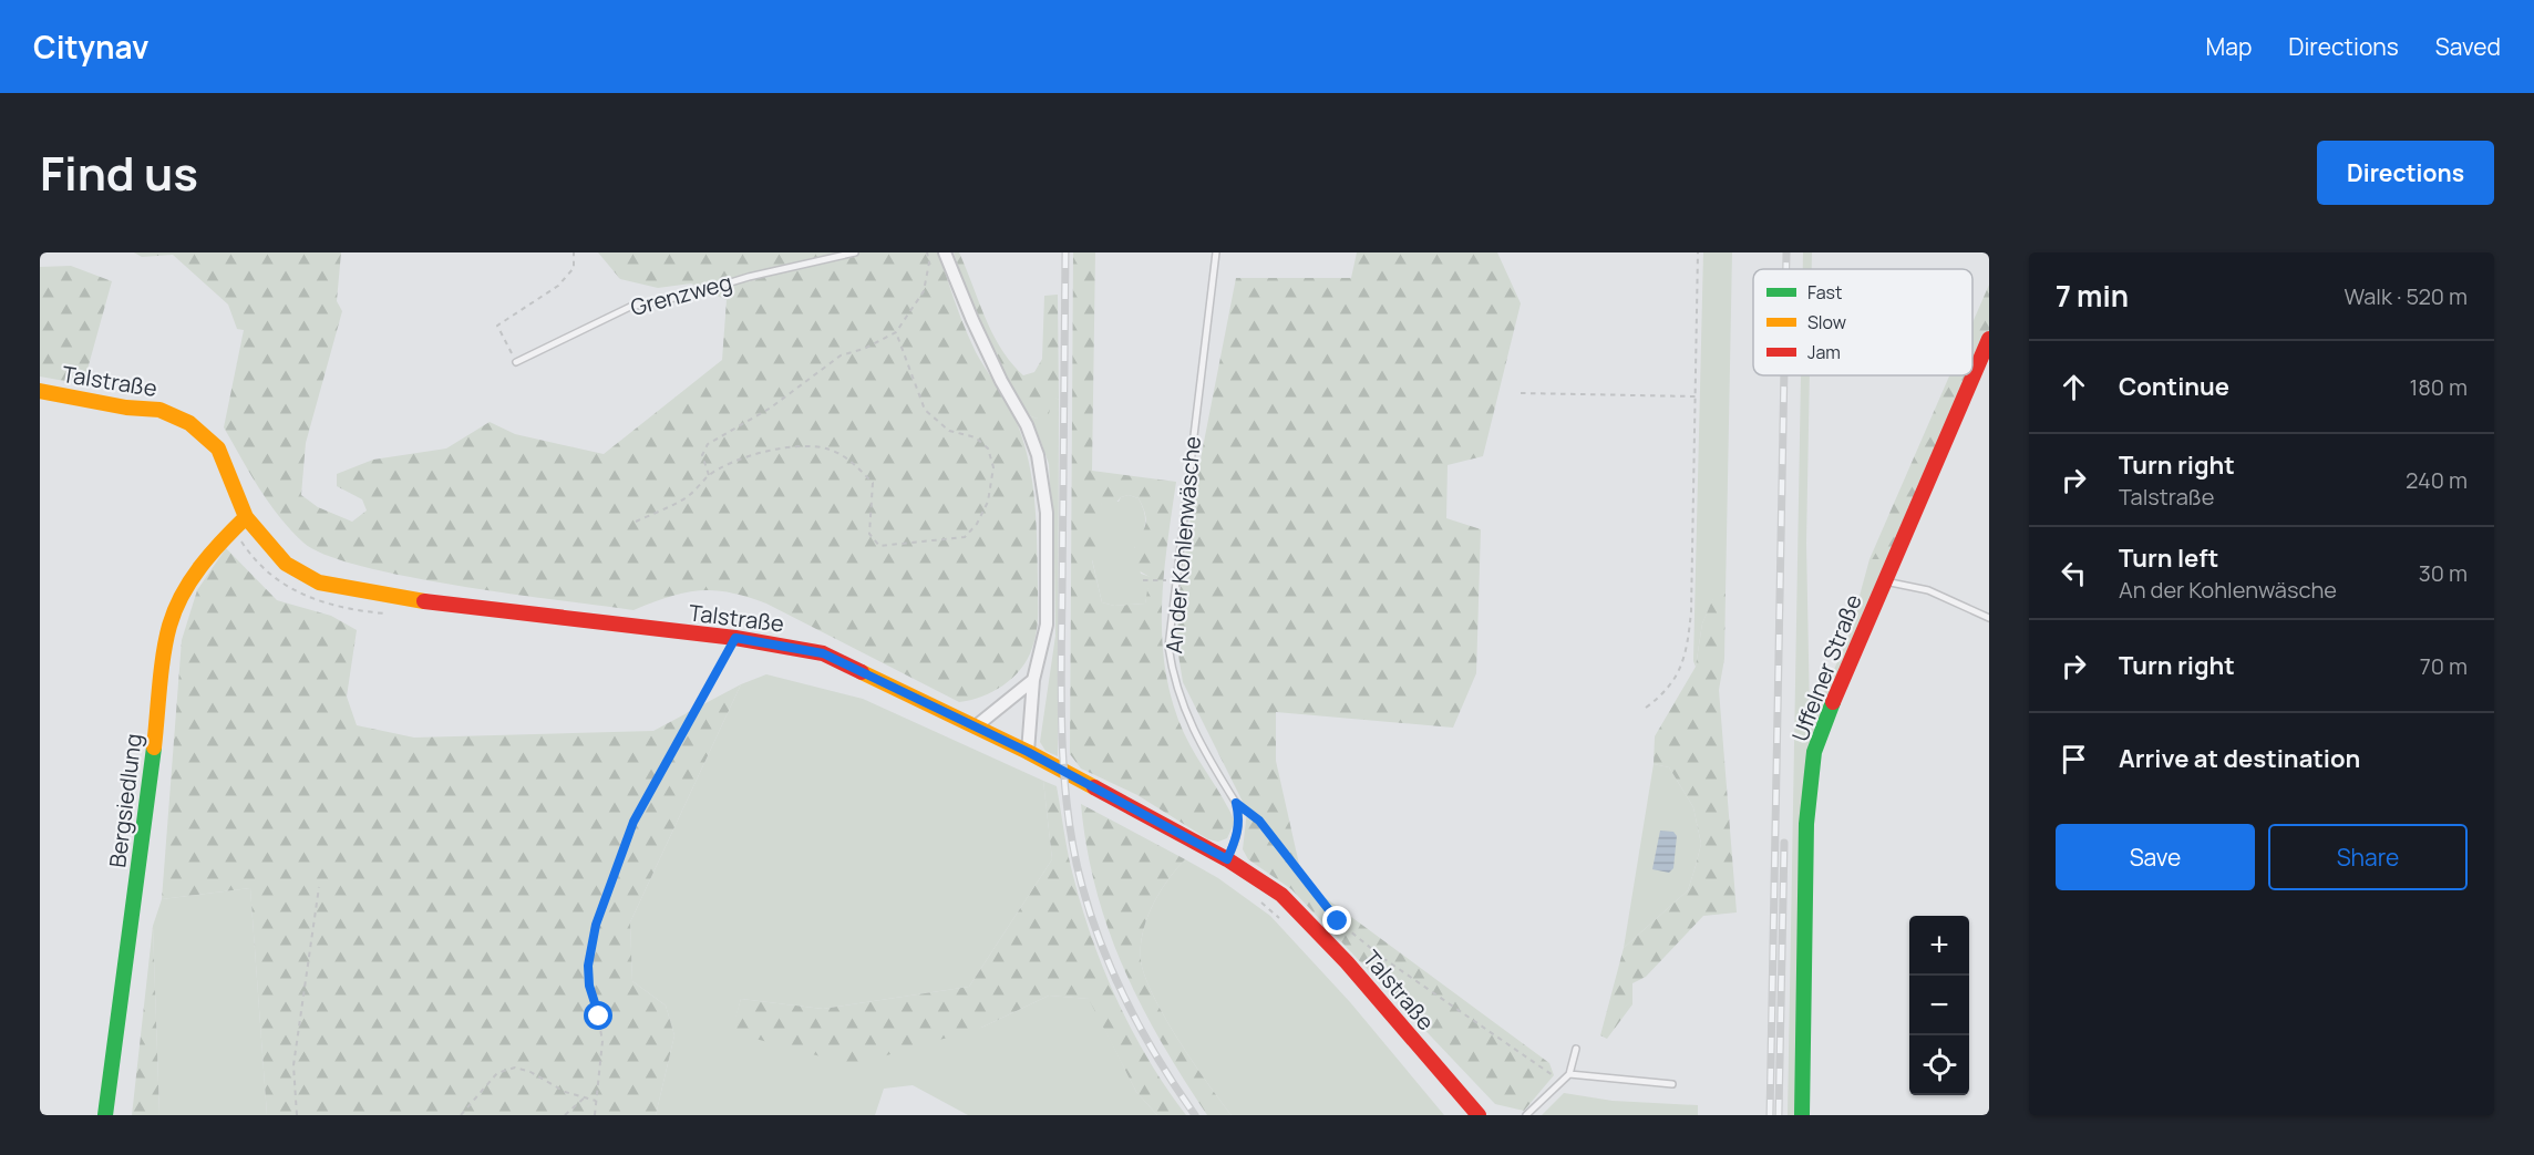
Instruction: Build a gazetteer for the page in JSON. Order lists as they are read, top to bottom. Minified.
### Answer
{"streets":{"street":["Talstraße","Uffelner Straße","Bergsiedlung"],"lane":["Grenzweg","An der Kohlenwäsche"]},"crossings":[["Talstraße","An der Kohlenwäsche"],["Talstraße","Bergsiedlung"]],"legend":["Fast","Slow","Jam"],"page":{"header":"Citynav","nav":["Map","Directions","Saved"],"title":"Find us","buttons":["Directions",["Save","Share"]],"heading":["7 min","Walk · 520 m"],"list":[["Continue","180 m"],["Turn right","Talstraße","240 m"],["Turn left","An der Kohlenwäsche","30 m"],["Turn right","70 m"],"Arrive at destination"],"map_buttons":["+","−"]}}
